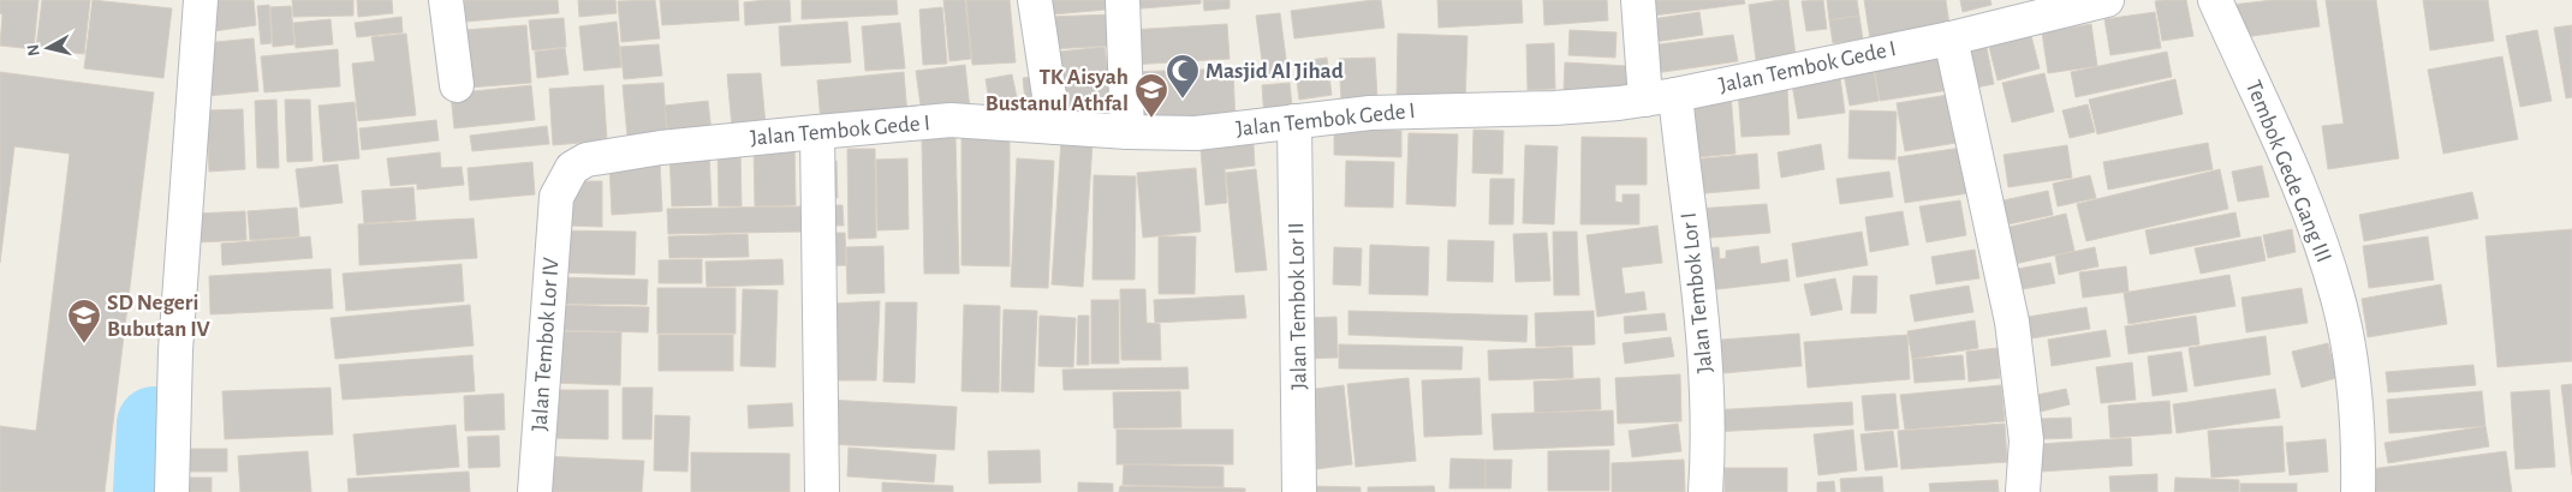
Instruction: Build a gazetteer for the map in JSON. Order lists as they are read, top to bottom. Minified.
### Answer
{"streets":{"street":["Jalan Tembok Gede I","Tembok Gede Gang III","Jalan Tembok Lor I","Jalan Tembok Lor II","Jalan Tembok Lor IV"]},"crossings":[["Jalan Tembok Gede I","Jalan Tembok Lor I"],["Jalan Tembok Gede I","Jalan Tembok Lor II"],["Jalan Tembok Gede I","Jalan Tembok Lor IV"]],"places":{"mosque":["Masjid Al Jihad"],"school or university":["TK Aisyah Bustanul Athfal","SD Negeri Bubutan IV"]},"north":"left"}
